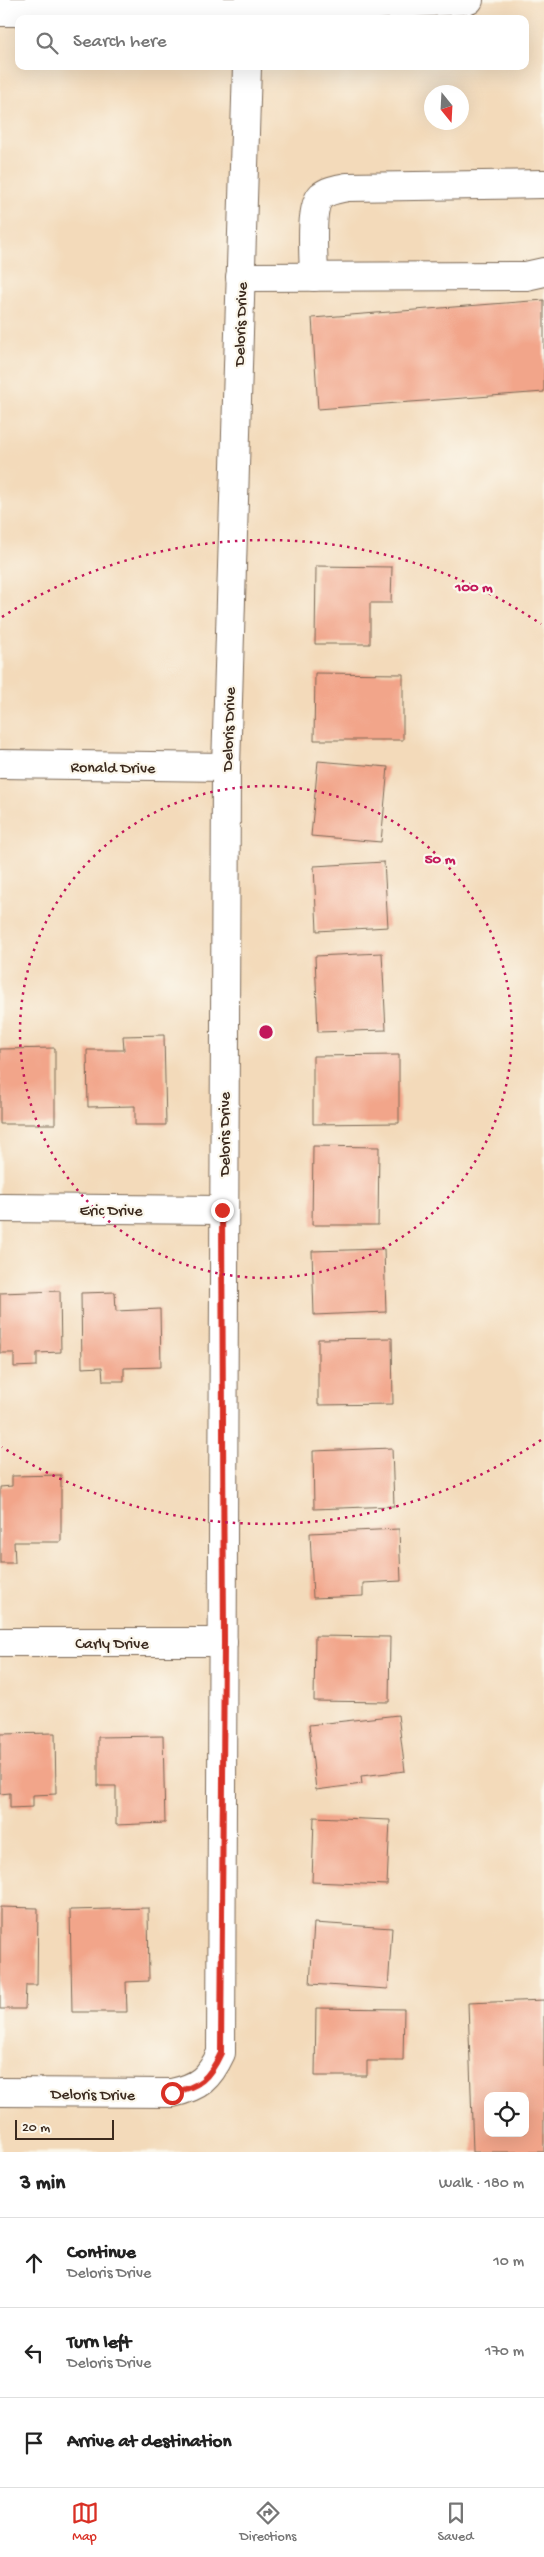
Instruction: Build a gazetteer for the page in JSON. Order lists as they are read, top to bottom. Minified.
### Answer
{"streets":{"street":["Deloris Drive","Ronald Drive","Eric Drive","Carly Drive"]},"crossings":[["Deloris Drive","Ronald Drive"],["Deloris Drive","Eric Drive"],["Deloris Drive","Carly Drive"]],"scale_bar":"20 m","north":"bottom","page":{"search":"Search here","scale":"20 m","heading":["3 min","Walk · 180 m"],"list":[["Continue","Deloris Drive","10 m"],["Turn left","Deloris Drive","170 m"],"Arrive at destination"],"nav":["Map","Directions","Saved"]},"rings":["100 m","50 m"]}
